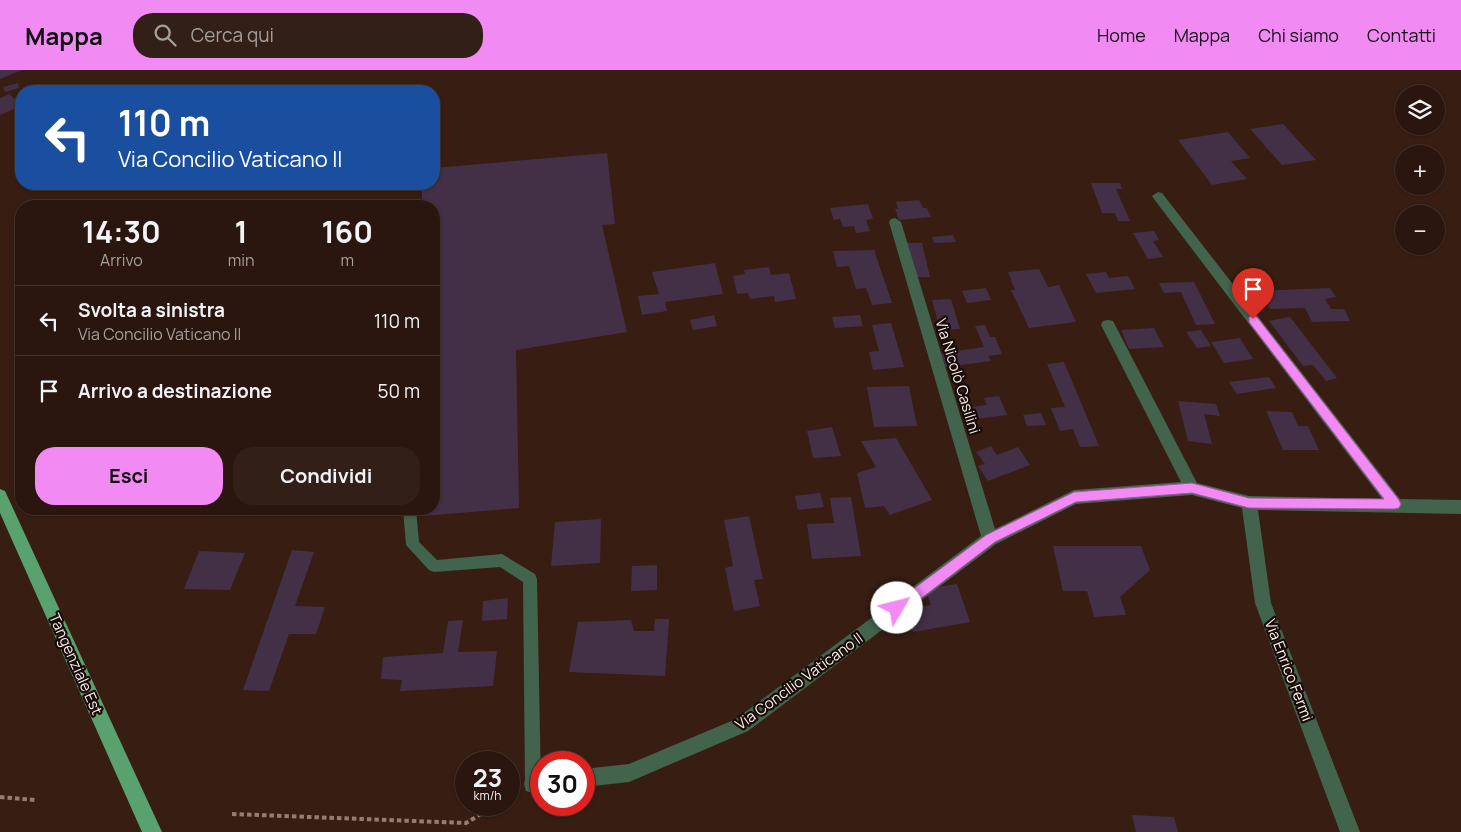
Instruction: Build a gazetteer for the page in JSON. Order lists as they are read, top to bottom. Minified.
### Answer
{"streets":{"main road":["Tangenziale Est"],"street":["Via Nicolò Casilini","Via Enrico Fermi","Via Concilio Vaticano II"]},"crossings":[["Via Nicolò Casilini","Via Concilio Vaticano II"],["Via Enrico Fermi","Via Concilio Vaticano II"]],"page":{"header":"Mappa","search":"Cerca qui","nav":["Home","Mappa","Chi siamo","Contatti"],"map_buttons":["+","−"],"turn":["110 m","Via Concilio Vaticano II"],"eta":["14:30","Arrivo","1","min","160","m"],"list":[{"name":"Svolta a sinistra","note":"Via Concilio Vaticano II","value":"110 m"},{"name":"Arrivo a destinazione","value":"50 m"}],"buttons":["Esci","Condividi"],"speed":"23 km/h","limit":"30"}}
